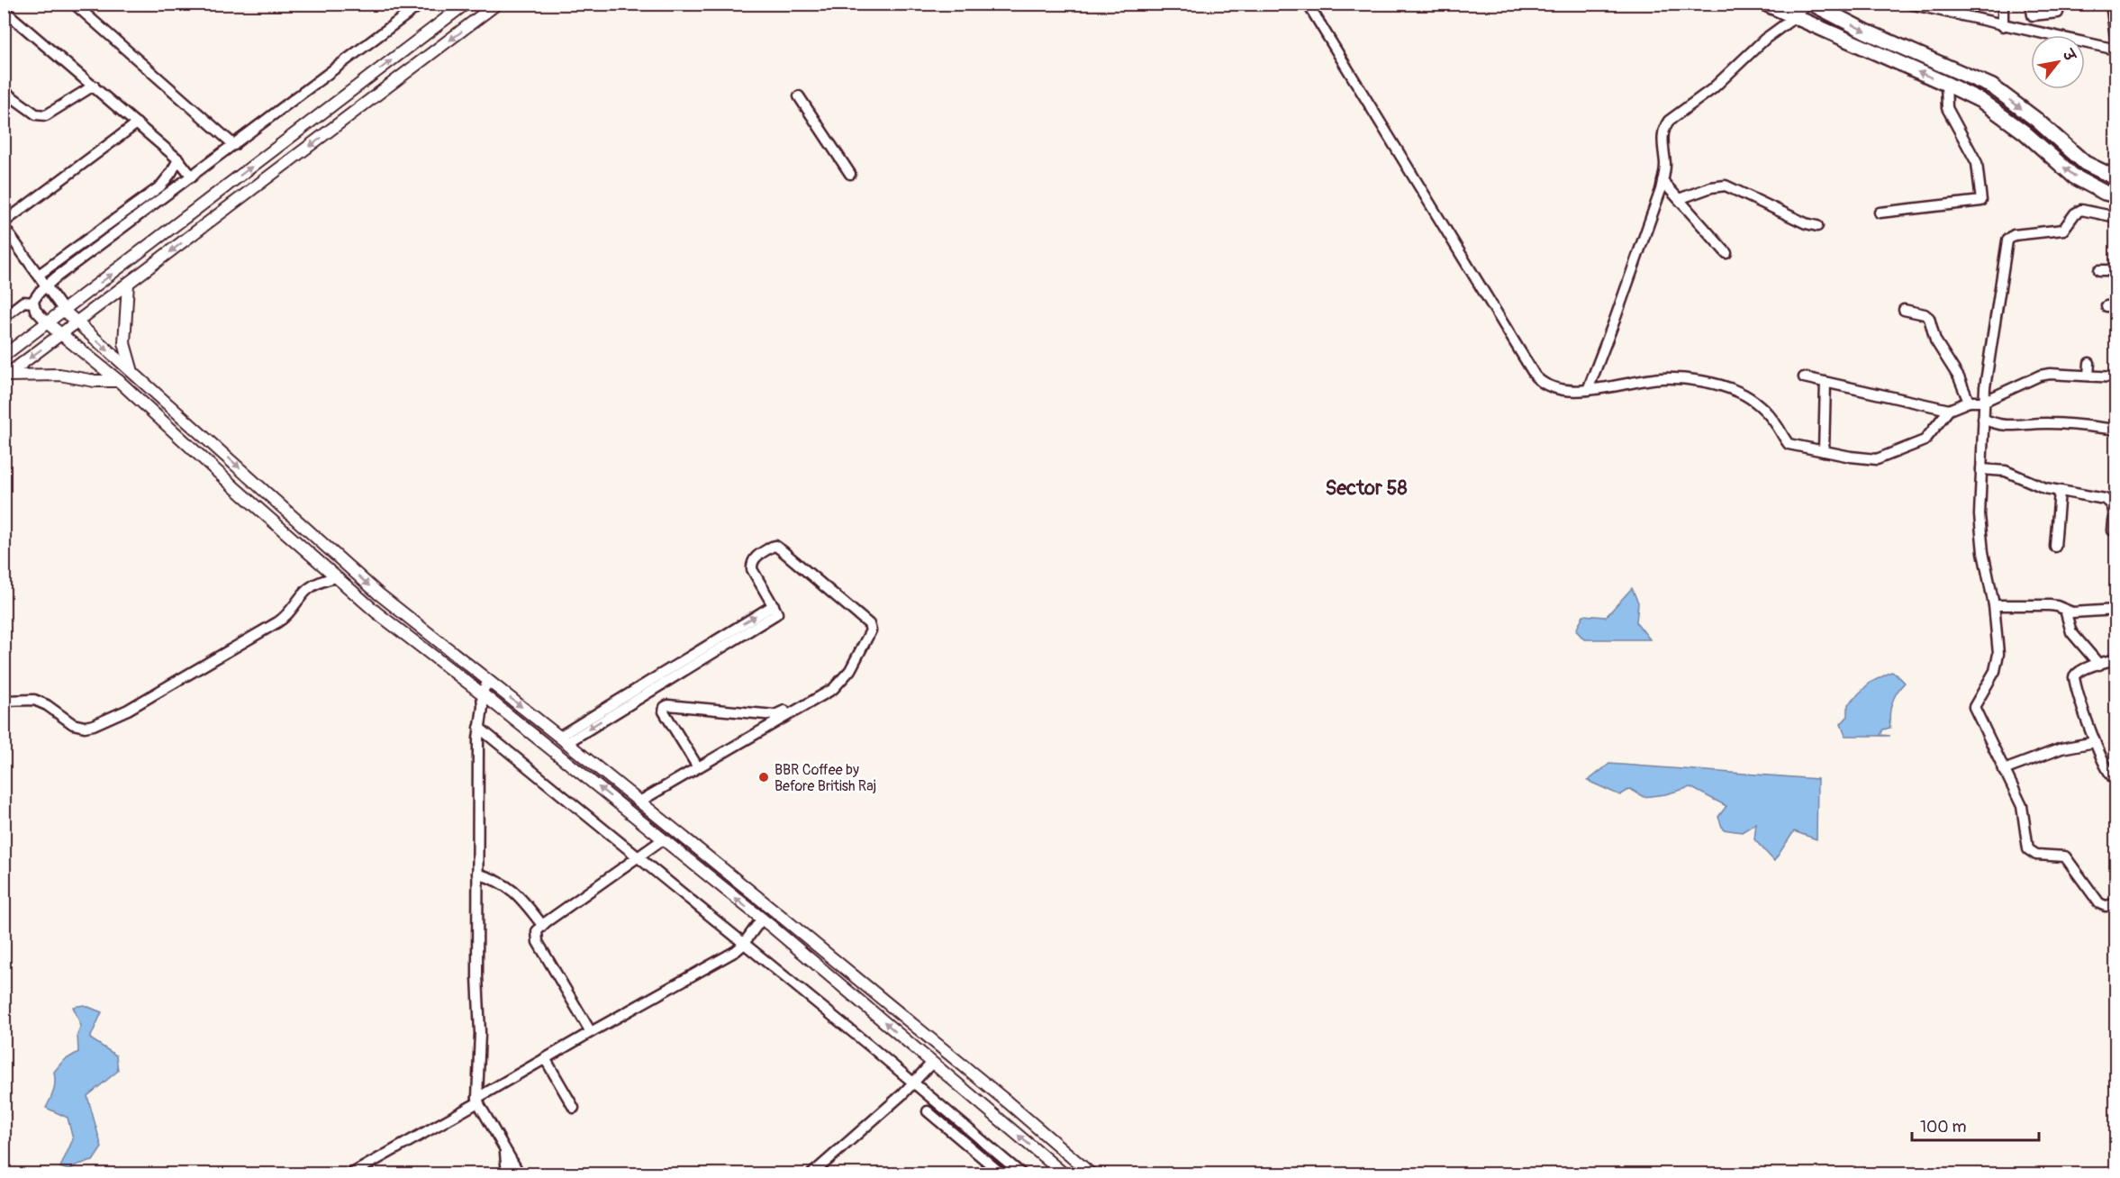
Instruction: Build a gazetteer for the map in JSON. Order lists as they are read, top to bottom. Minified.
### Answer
{"districts":["Sector 58"],"places":["BBR Coffee by Before British Raj"],"scale_bar":"100 m","north":"top right"}
